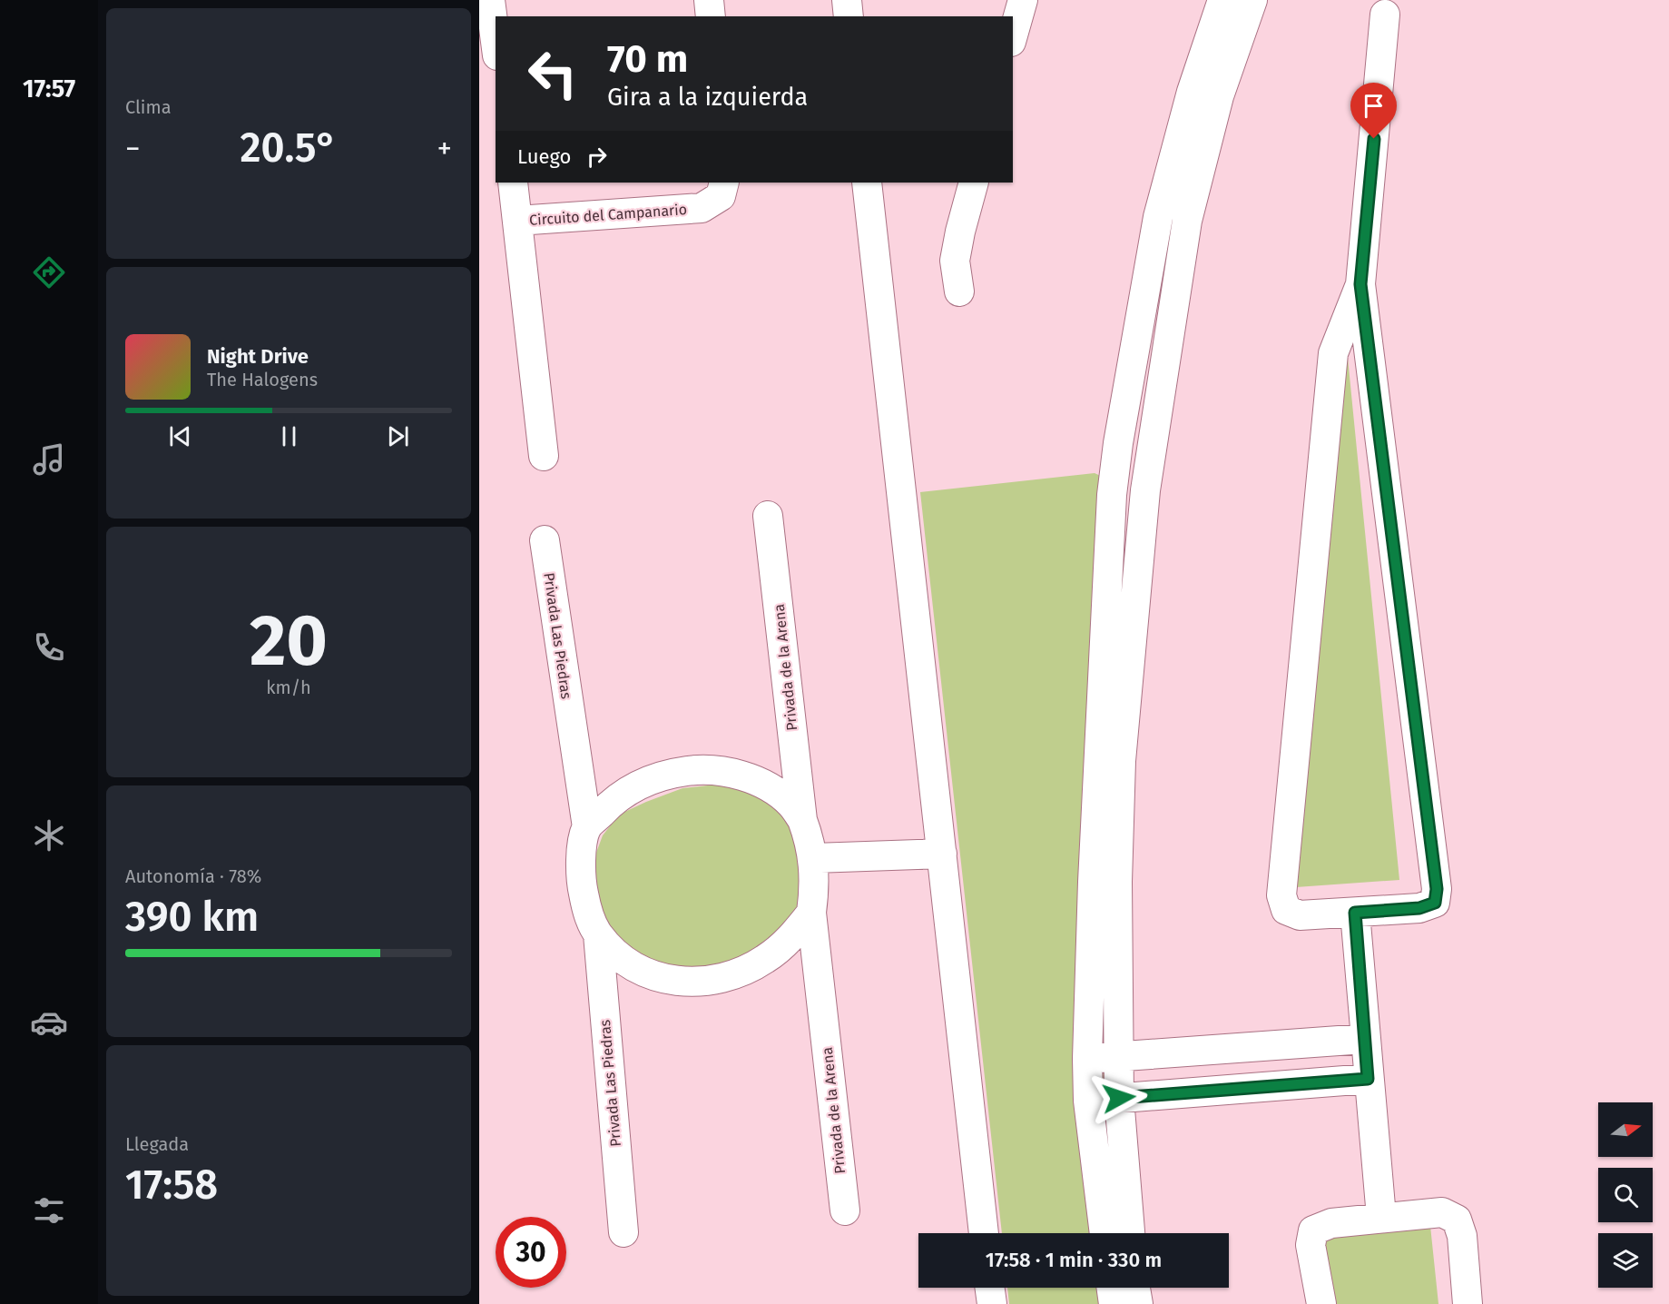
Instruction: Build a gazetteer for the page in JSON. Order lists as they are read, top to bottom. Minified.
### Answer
{"streets":{"street":["Circuito del Campanario","Privada Las Piedras","Privada de la Arena"]},"north":"right","page":{"tabs":"17:57","tile":["Clima",["20","km/h"],["Autonomía · 78%","390 km"],["Llegada","17:58"]],"turn":["70 m","Gira a la izquierda"],"heat":["−","20.5°","+"],"then":"Luego","song":["Night Drive","The Halogens"],"limit":"30","trip":"17:58 · 1 min · 330 m"}}
